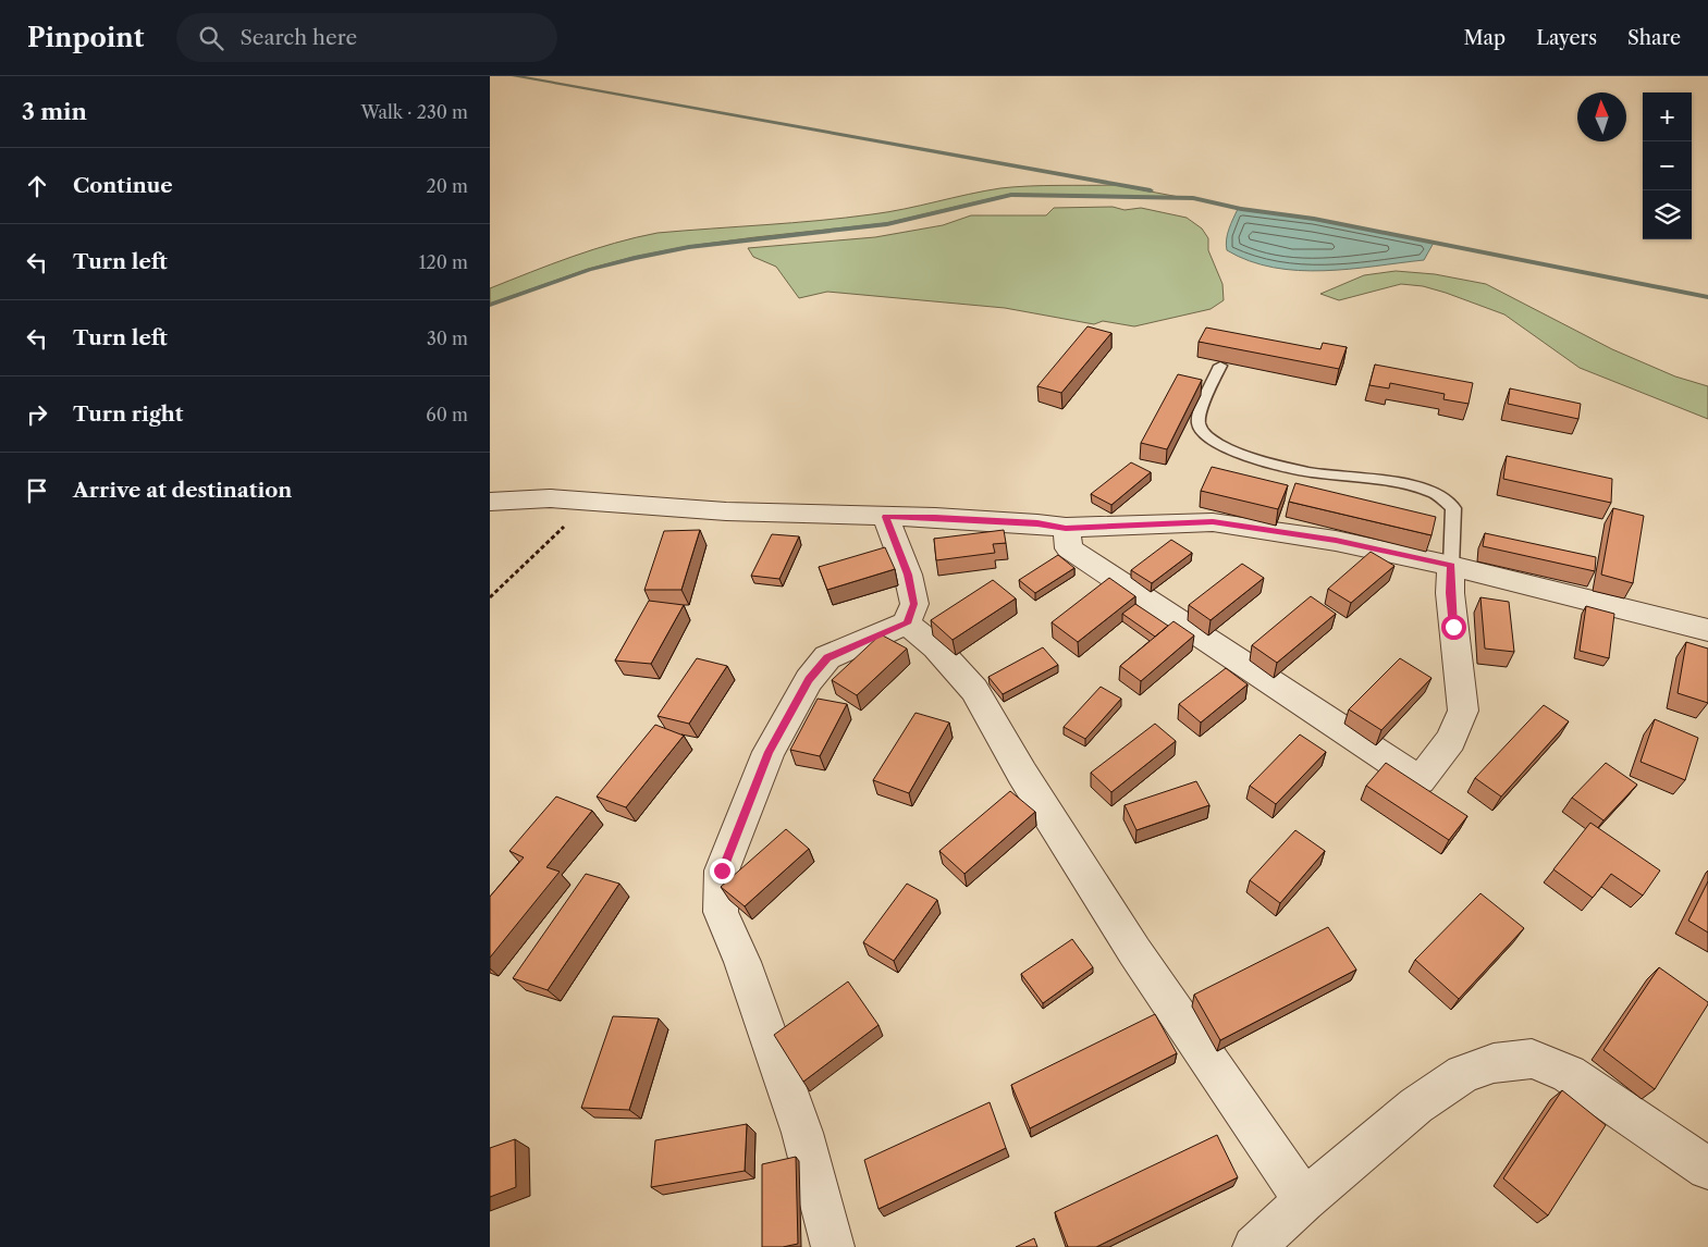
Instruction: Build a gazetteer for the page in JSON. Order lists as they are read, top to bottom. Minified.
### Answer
{"north":"top","page":{"header":"Pinpoint","search":"Search here","nav":["Map","Layers","Share"],"heading":["3 min","Walk · 230 m"],"map_buttons":["+","−"],"list":[["Continue","20 m"],["Turn left","120 m"],["Turn left","30 m"],["Turn right","60 m"],"Arrive at destination"]}}
